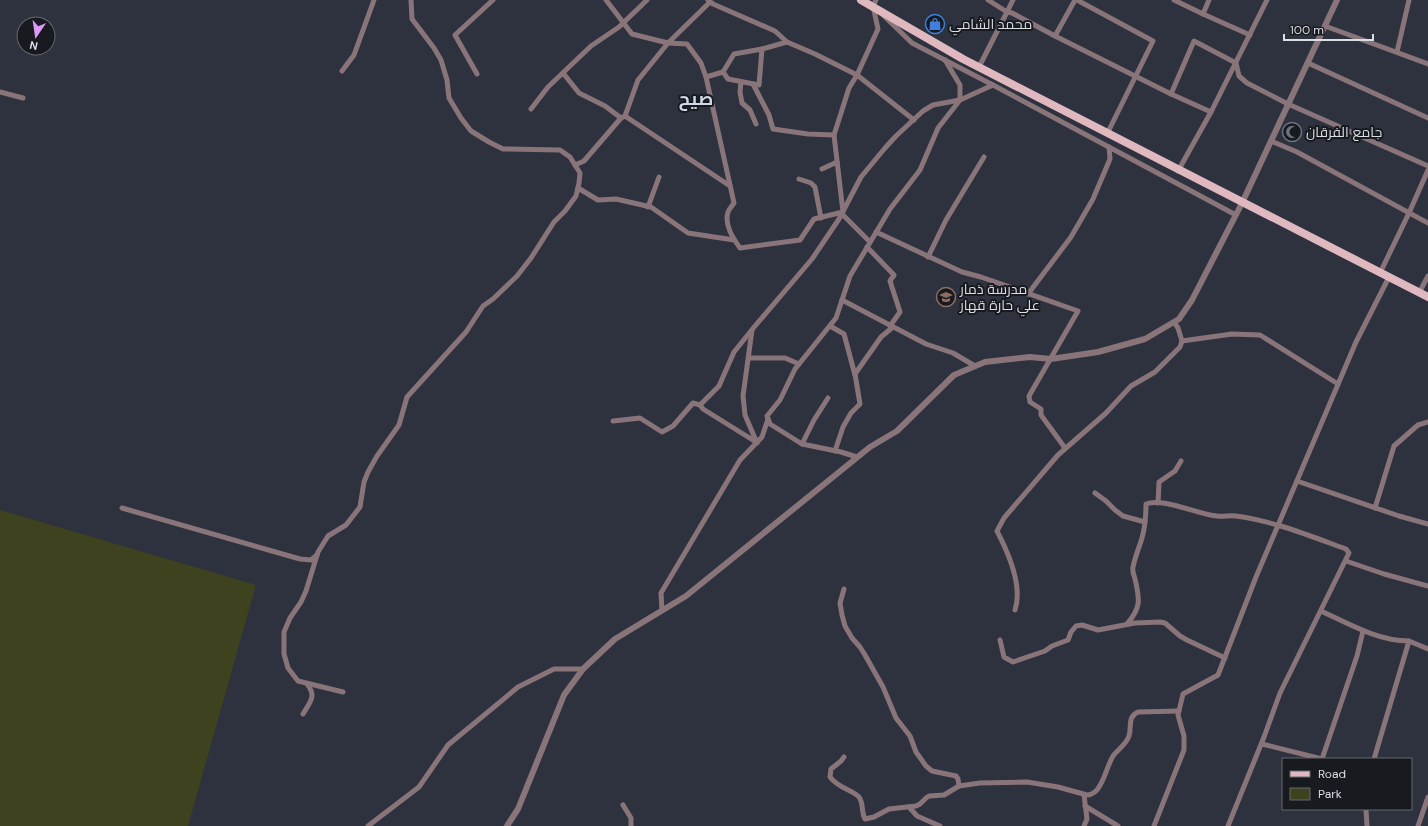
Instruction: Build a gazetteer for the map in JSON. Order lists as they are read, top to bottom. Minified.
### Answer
{"districts":["صيح"],"places":{"shop":["محمد الشامي"],"mosque":["جامع الفرقان"],"school or university":["مدرسة ذمار علي حارة قهار"]},"legend":["Road","Park"],"scale_bar":"100 m","north":"bottom"}
